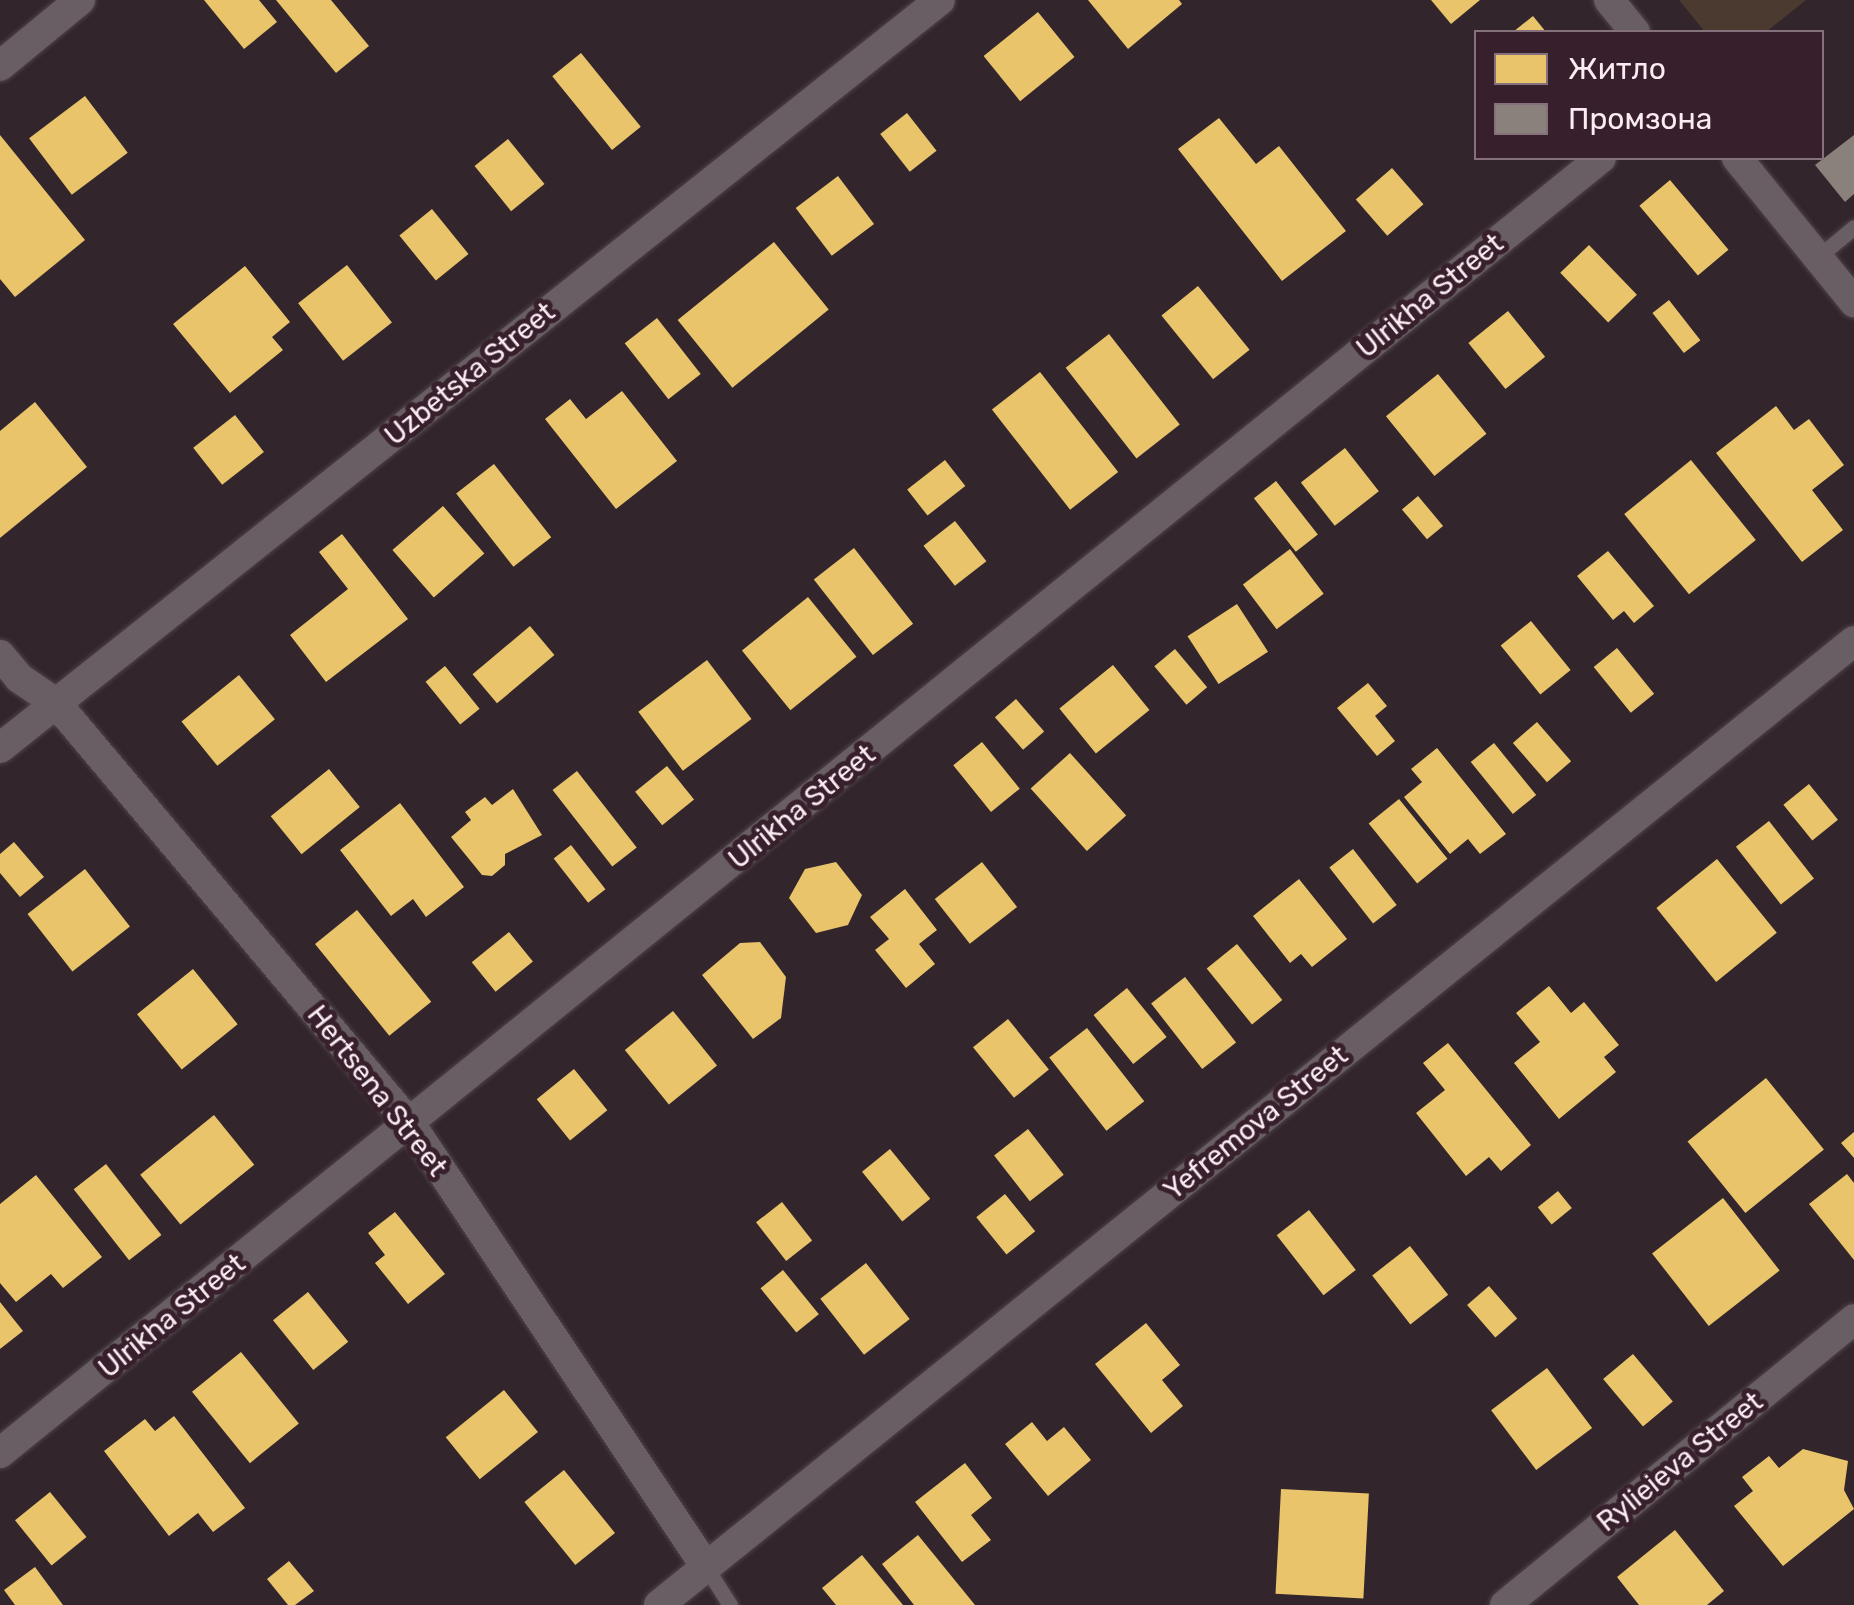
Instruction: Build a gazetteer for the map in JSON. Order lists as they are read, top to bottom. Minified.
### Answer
{"streets":{"street":["Ulrikha Street","Uzbetska Street","Hertsena Street","Yefremova Street","Rylieieva Street"]},"crossings":[["Ulrikha Street","Hertsena Street"],["Uzbetska Street","Hertsena Street"],["Hertsena Street","Yefremova Street"]],"legend":["Житло","Промзона"]}
